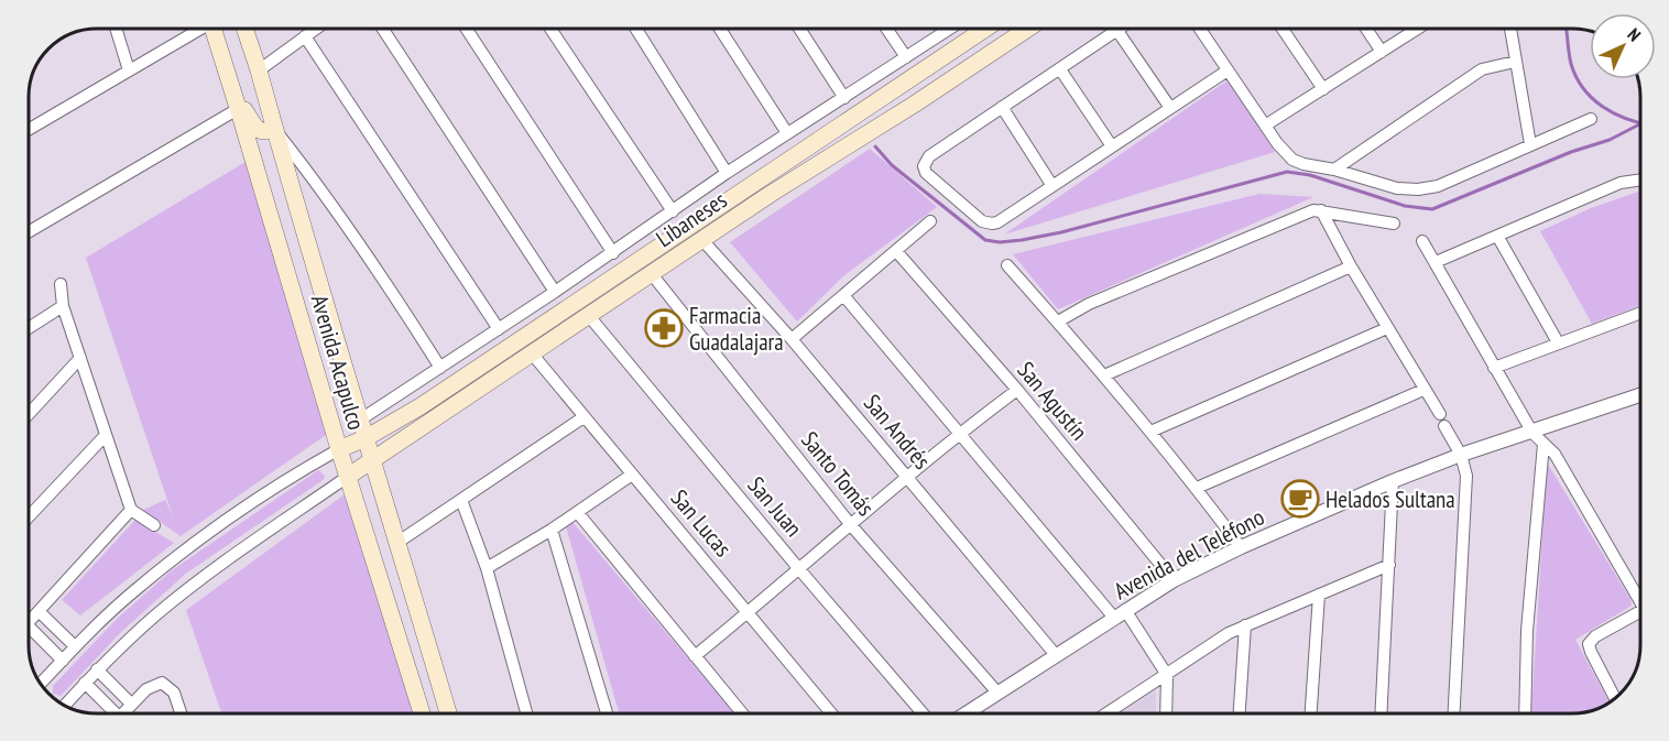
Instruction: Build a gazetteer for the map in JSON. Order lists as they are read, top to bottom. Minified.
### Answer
{"streets":{"main road":["Libaneses","Avenida Acapulco"],"street":["San Agustín","San Andrés","Santo Tomás","San Juan","San Lucas","Avenida del Teléfono"]},"crossings":[["Libaneses","Avenida Acapulco"],["Libaneses","San Andrés"],["Libaneses","Santo Tomás"],["Libaneses","San Juan"],["Libaneses","San Lucas"],["San Agustín","Avenida del Teléfono"],["San Andrés","Avenida del Teléfono"],["Santo Tomás","Avenida del Teléfono"]],"places":{"pharmacy":["Farmacia Guadalajara"],"cafe":["Helados Sultana"]},"north":"top right"}
